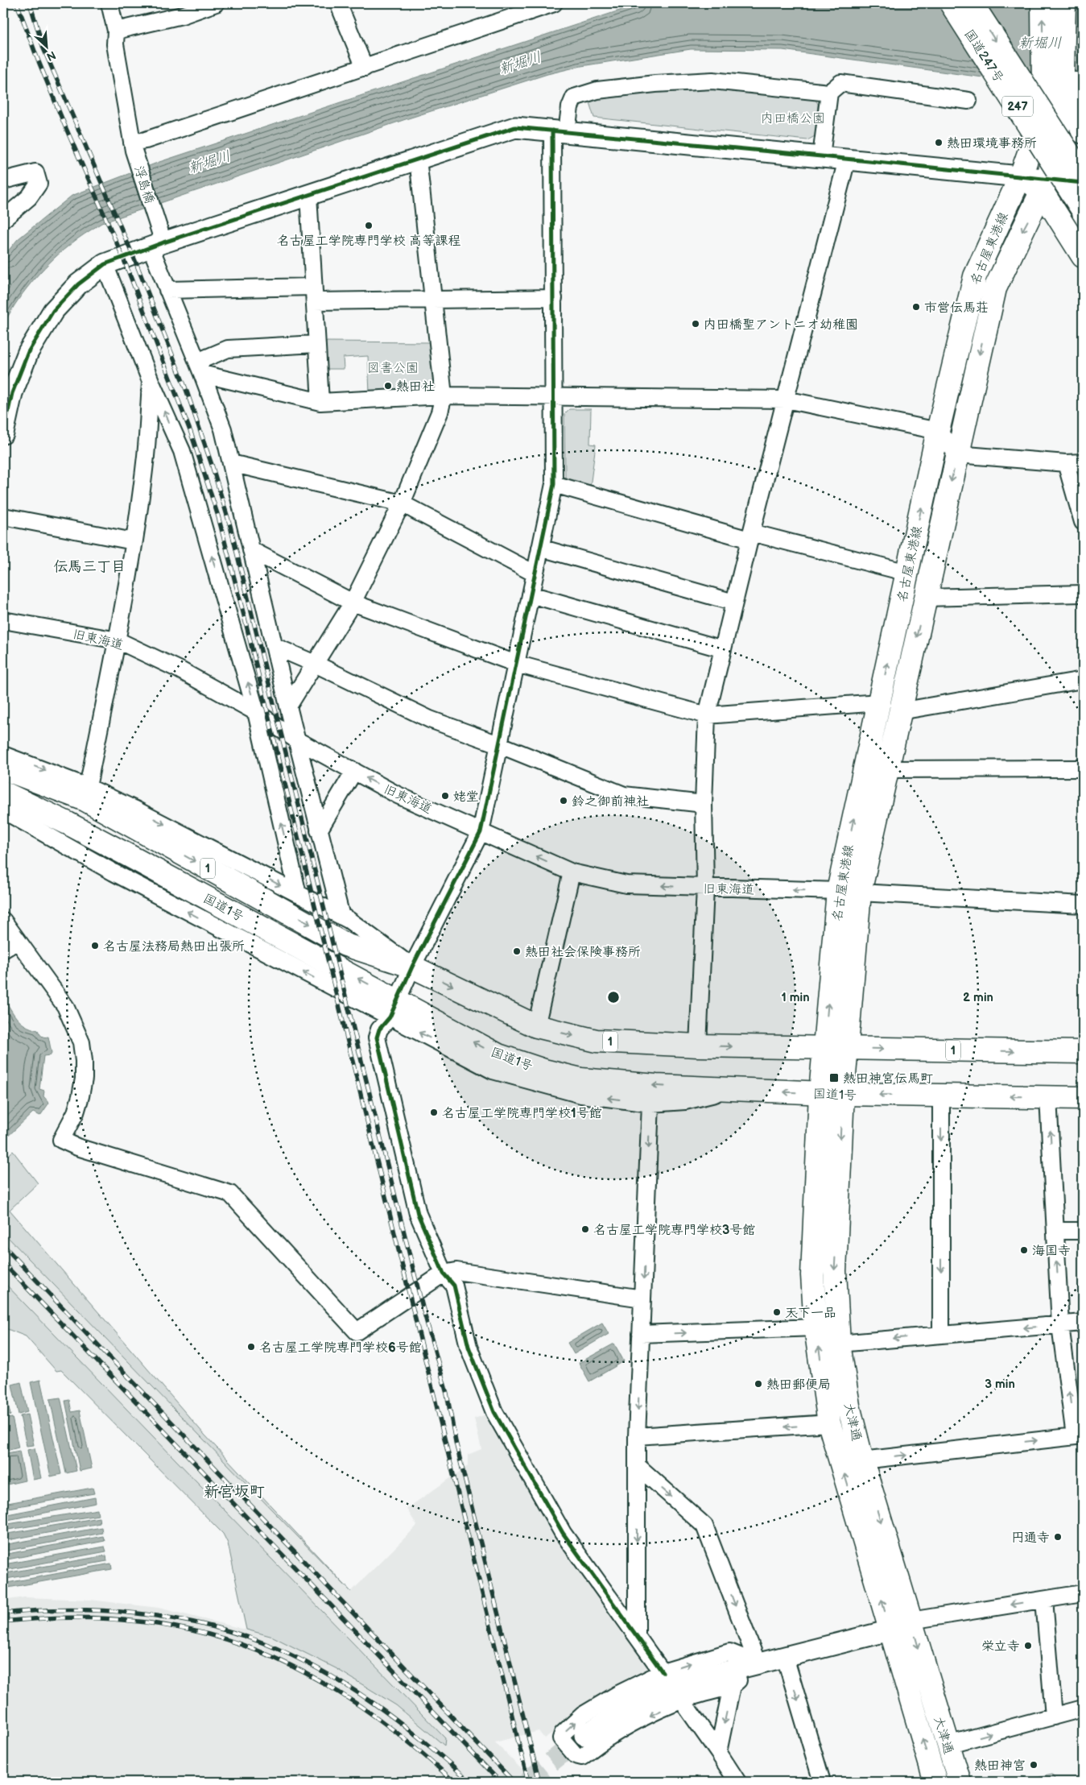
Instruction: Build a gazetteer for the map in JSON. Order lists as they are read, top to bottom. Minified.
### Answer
{"streets":{"main road":["国道247号","247","名古屋東港線","1","国道1号","大津通"],"street":["浮島橋","旧東海道"]},"crossings":[["浮島橋","旧東海道"],["名古屋東港線","旧東海道"],["名古屋東港線","国道1号"],["名古屋東港線","大津通"],["国道1号","大津通"]],"districts":["伝馬三丁目","新宮坂町"],"water":["新堀川"],"parks":["内田橋公園","図書公園"],"places":{"other":["熱田環境事務所","名古屋工学院専門学校 高等課程","市営伝馬荘","内田橋聖アントニオ幼稚園","熱田社","姥堂","鈴之御前神社","名古屋法務局熱田出張所","熱田社会保険事務所","名古屋工学院専門学校1号館","名古屋工学院専門学校3号館","海国寺","天下一品","名古屋工学院専門学校6号館","熱田郵便局","円通寺","栄立寺","熱田神宮"],"transit":["熱田神宮伝馬町"]},"north":"bottom right","rings":["1 min","2 min","3 min"]}
